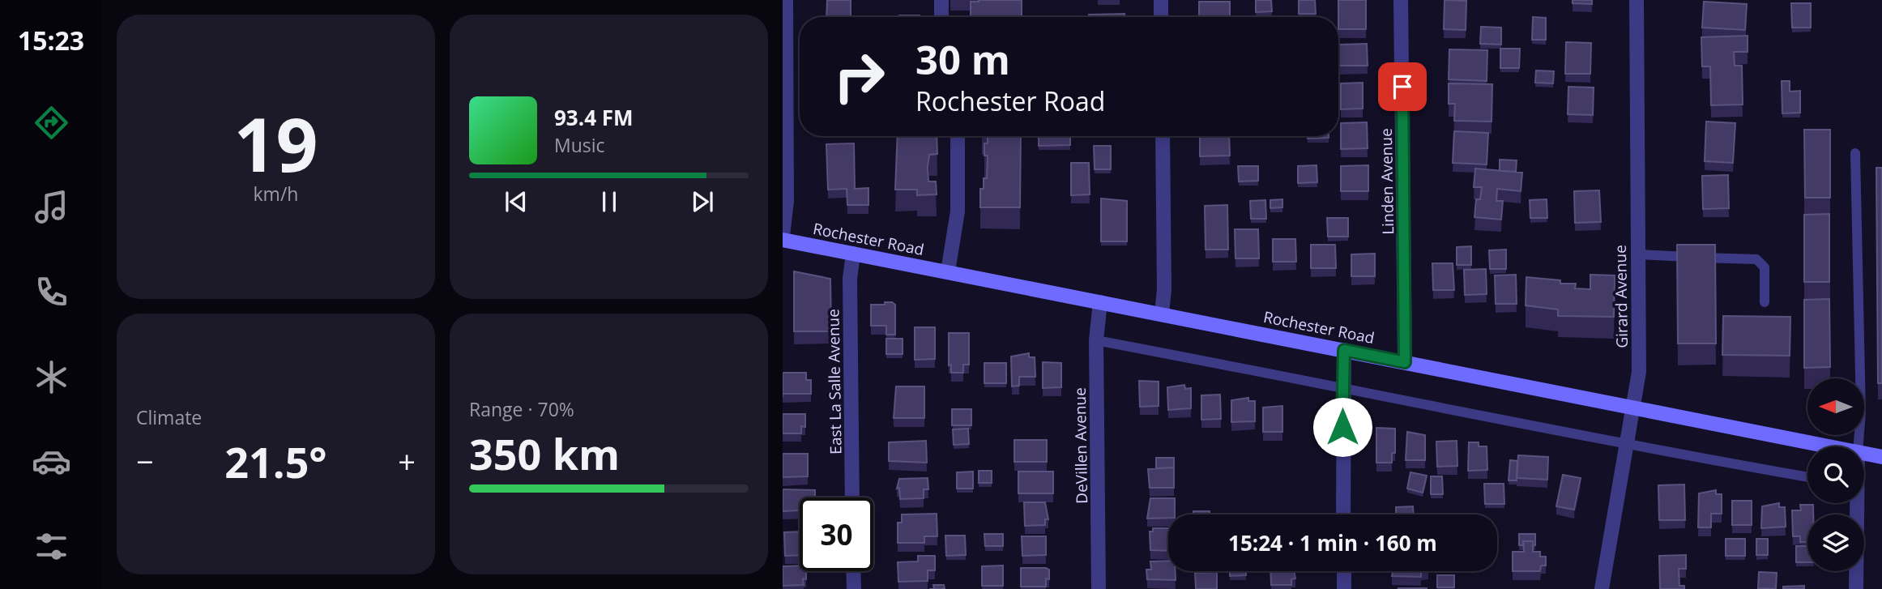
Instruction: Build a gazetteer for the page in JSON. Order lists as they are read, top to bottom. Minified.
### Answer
{"streets":{"main road":["Rochester Road"],"street":["Linden Avenue","Girard Avenue","East La Salle Avenue","DeVillen Avenue"]},"crossings":[["Linden Avenue","Rochester Road"],["Rochester Road","Girard Avenue"],["Rochester Road","East La Salle Avenue"],["Rochester Road","DeVillen Avenue"]],"north":"left","page":{"tabs":"15:23","tile":[["19","km/h"],"Climate",["Range · 70%","350 km"]],"turn":["30 m","Rochester Road"],"song":["93.4 FM","Music"],"heat":["−","21.5°","+"],"limit":"30","trip":"15:24 · 1 min · 160 m"}}
